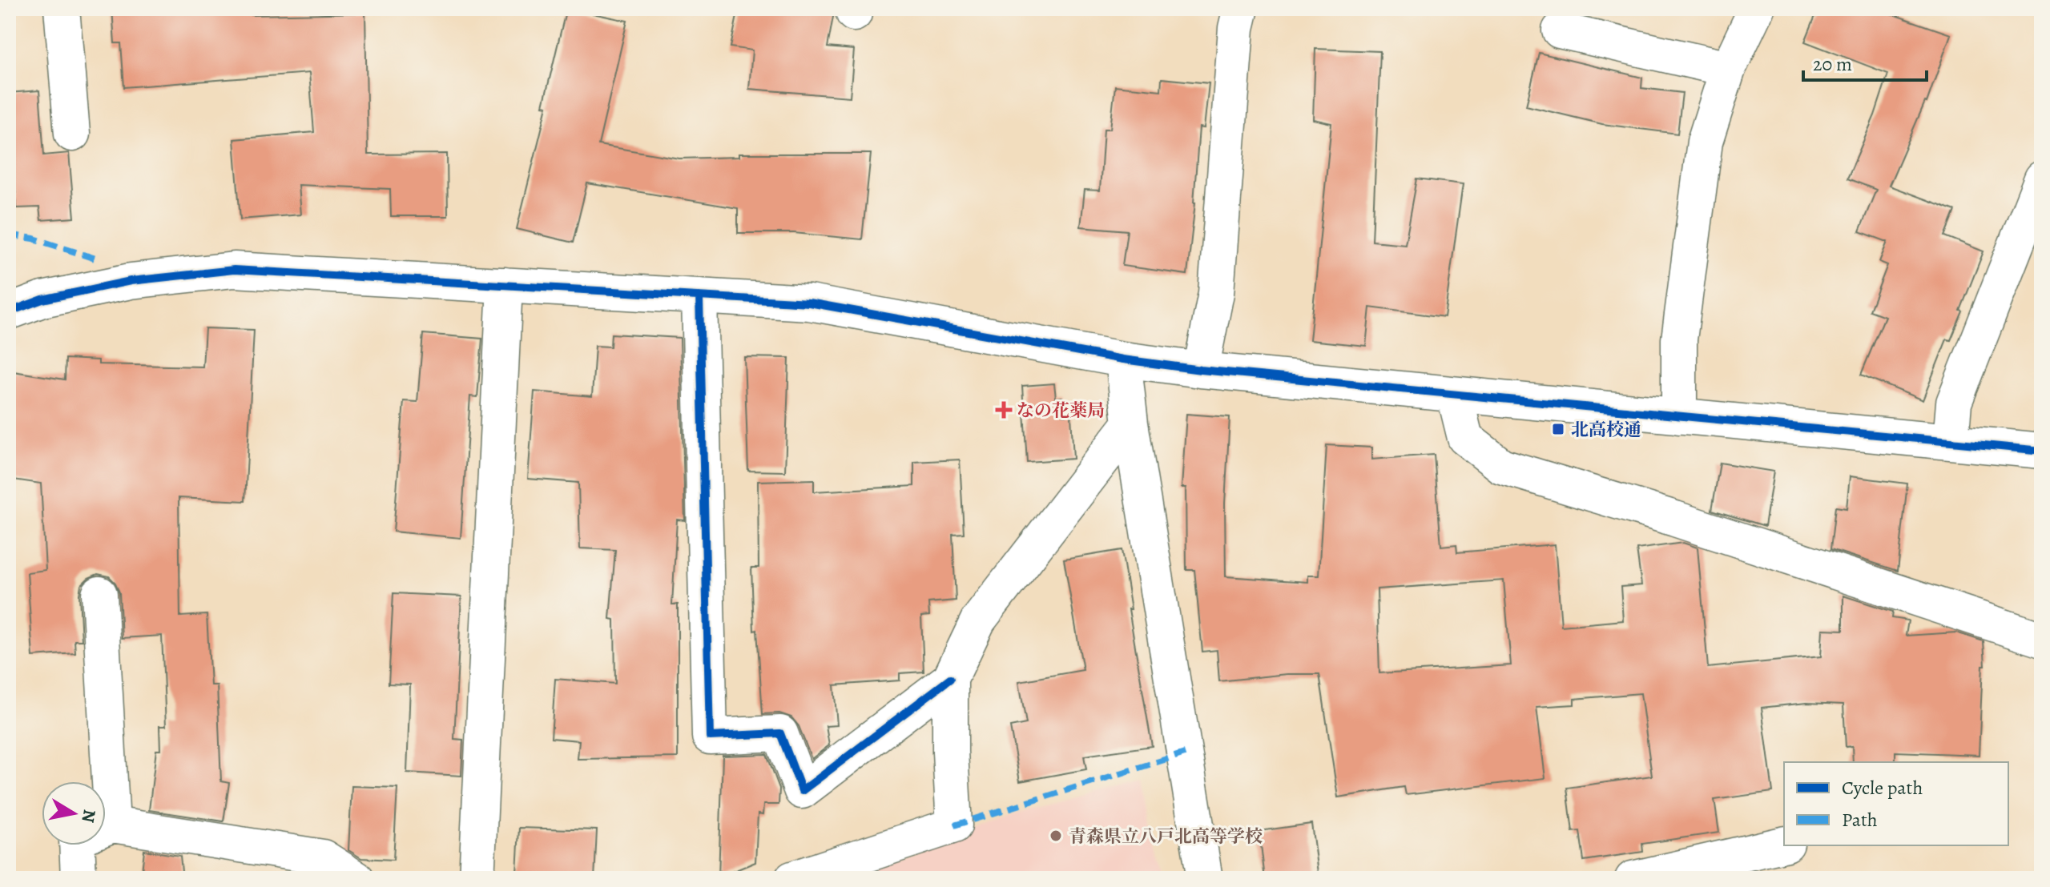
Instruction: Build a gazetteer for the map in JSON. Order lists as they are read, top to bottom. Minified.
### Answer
{"places":{"health":["なの花薬局"],"transit":["北高校通"],"other":["青森県立八戸北高等学校"]},"legend":["Cycle path","Path"],"scale_bar":"20 m","north":"right"}
